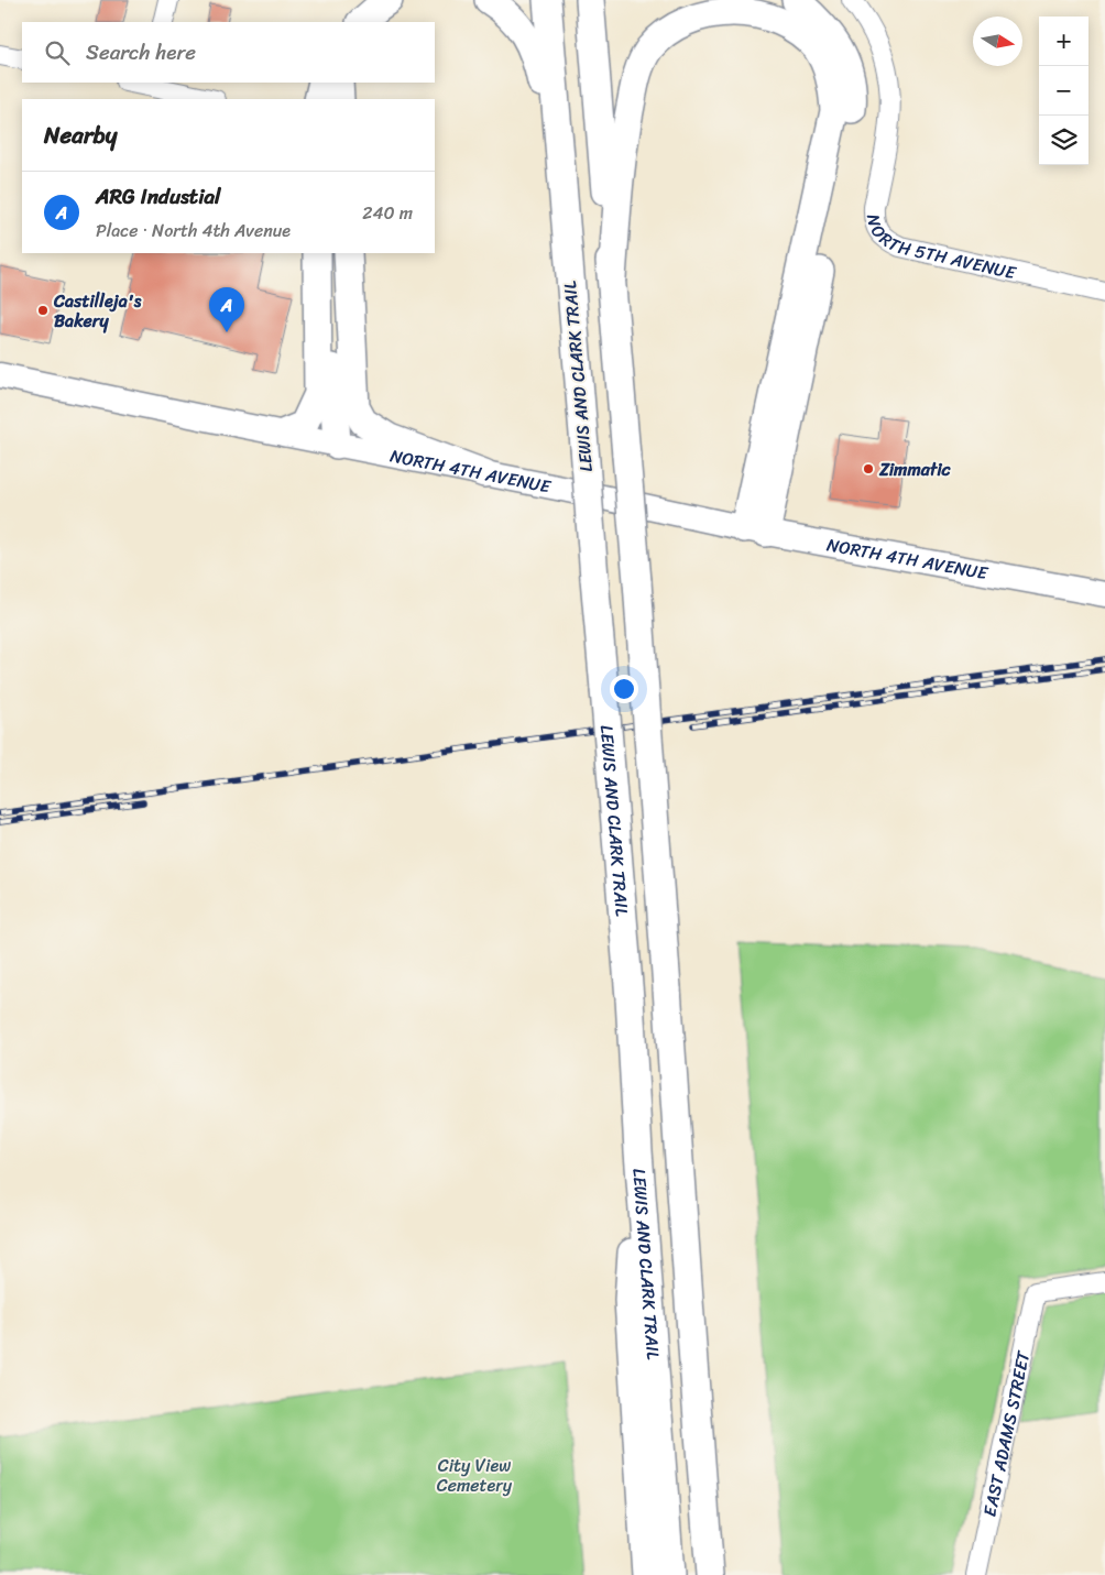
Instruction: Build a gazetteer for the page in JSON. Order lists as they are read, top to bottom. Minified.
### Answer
{"streets":{"highway":["LEWIS AND CLARK TRAIL"],"main road":["NORTH 4TH AVENUE"],"street":["NORTH 5TH AVENUE","EAST ADAMS STREET"]},"parks":["City View Cemetery"],"places":["Castilleja's Bakery","Zimmatic"],"north":"right","page":{"map_buttons":["+","−"],"search":"Search here","heading":"Nearby","list":[{"mark":"A","name":"ARG Industial","note":"Place · North 4th Avenue","value":"240 m"}],"pins":"A"}}
